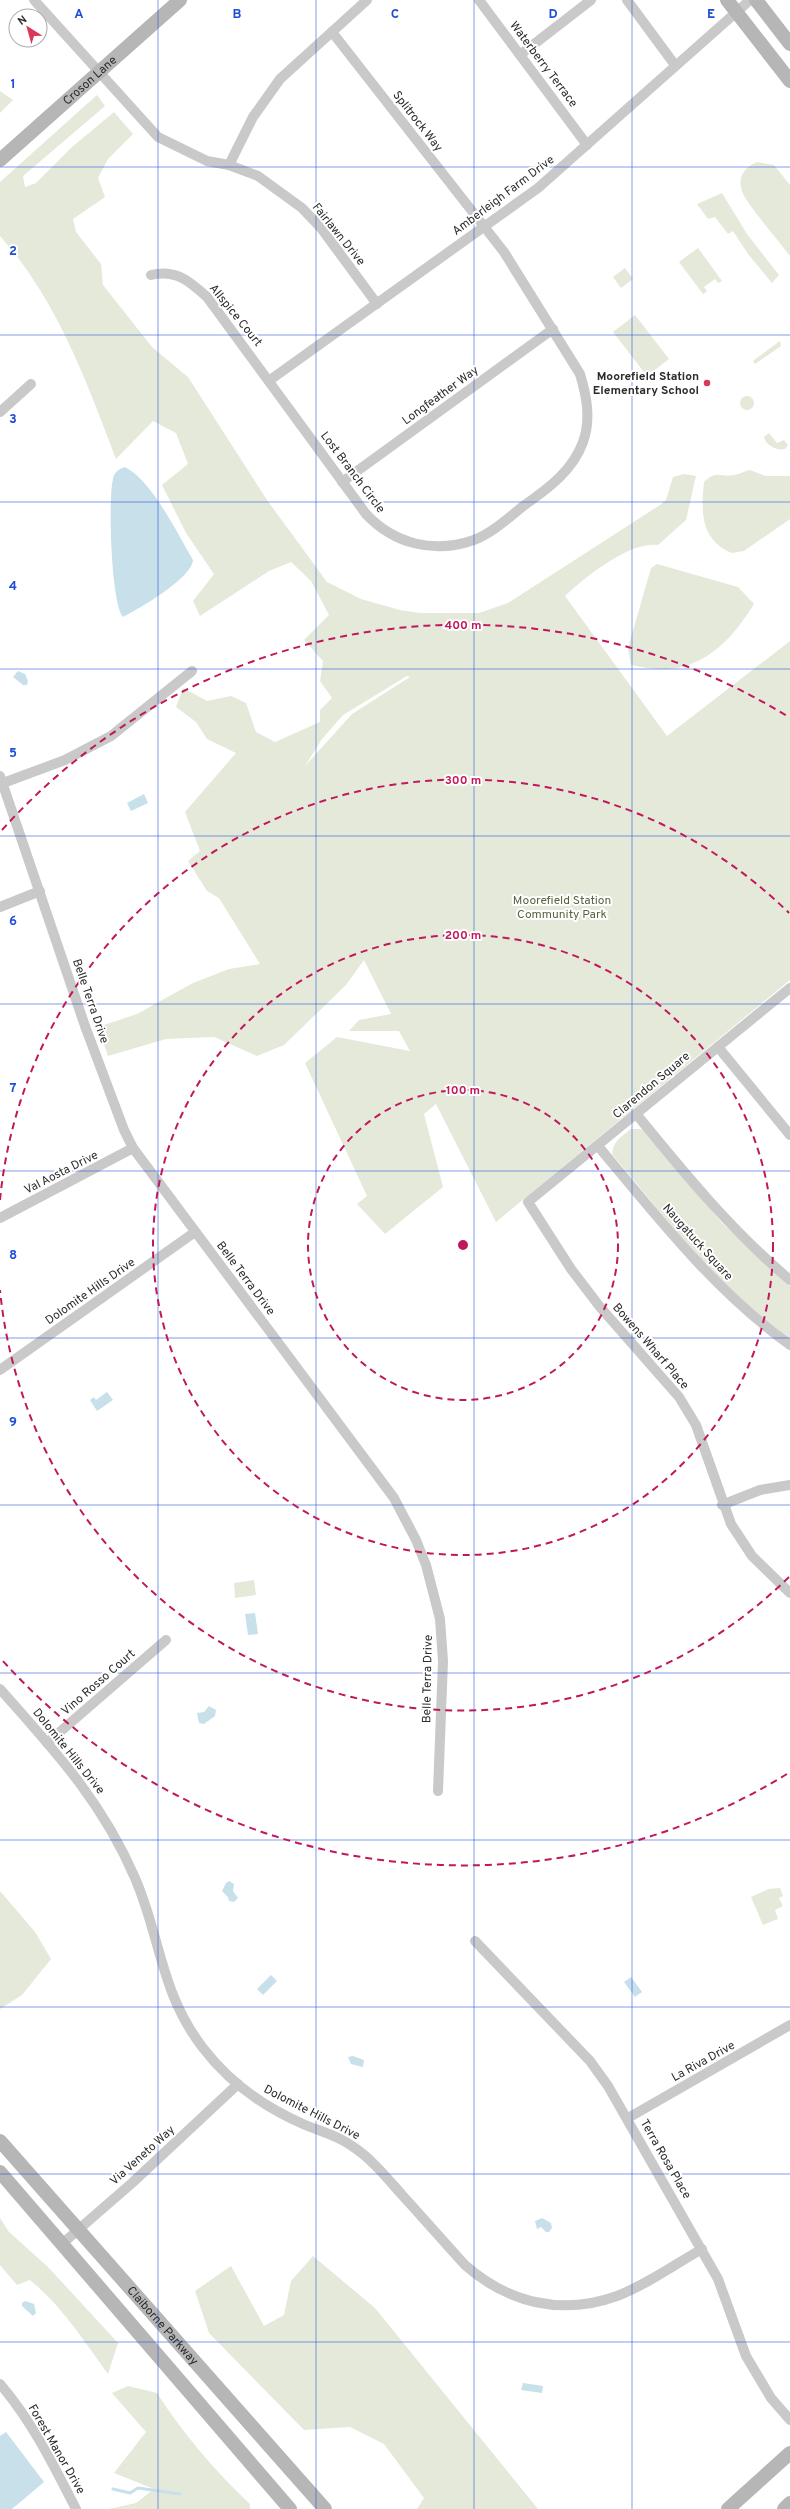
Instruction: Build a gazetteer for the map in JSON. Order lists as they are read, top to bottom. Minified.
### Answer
{"streets":{"main road":["Croson Lane","Claiborne Parkway"],"street":["Waterberry Terrace","Splitrock Way","Amberleigh Farm Drive","Fairlawn Drive","Allspice Court","Longfeather Way","Lost Branch Circle","Belle Terra Drive","Clarendon Square","Val Aosta Drive","Naugatuck Square","Dolomite Hills Drive","Bowens Wharf Place","Vino Rosso Court","La Riva Drive","Via Veneto Way","Terra Rosa Place","Forest Manor Drive"]},"crossings":[["Waterberry Terrace","Amberleigh Farm Drive"],["Croson Lane","Fairlawn Drive"],["Splitrock Way","Amberleigh Farm Drive"],["Splitrock Way","Lost Branch Circle"],["Amberleigh Farm Drive","Fairlawn Drive"],["Amberleigh Farm Drive","Allspice Court"],["Amberleigh Farm Drive","Lost Branch Circle"],["Allspice Court","Lost Branch Circle"],["Longfeather Way","Lost Branch Circle"],["Belle Terra Drive","Val Aosta Drive"],["Belle Terra Drive","Dolomite Hills Drive"],["Clarendon Square","Naugatuck Square"],["Clarendon Square","Bowens Wharf Place"],["Dolomite Hills Drive","Vino Rosso Court"],["Dolomite Hills Drive","Via Veneto Way"],["Dolomite Hills Drive","Terra Rosa Place"],["La Riva Drive","Terra Rosa Place"],["Via Veneto Way","Claiborne Parkway"]],"parks":["Moorefield Station Community Park"],"places":["Moorefield Station Elementary School"],"north":"top left","grid":{"columns":["A","B","C","D","E"],"rows":["1","2","3","4","5","6","7","8","9"]},"rings":["400 m","300 m","200 m","100 m"]}
